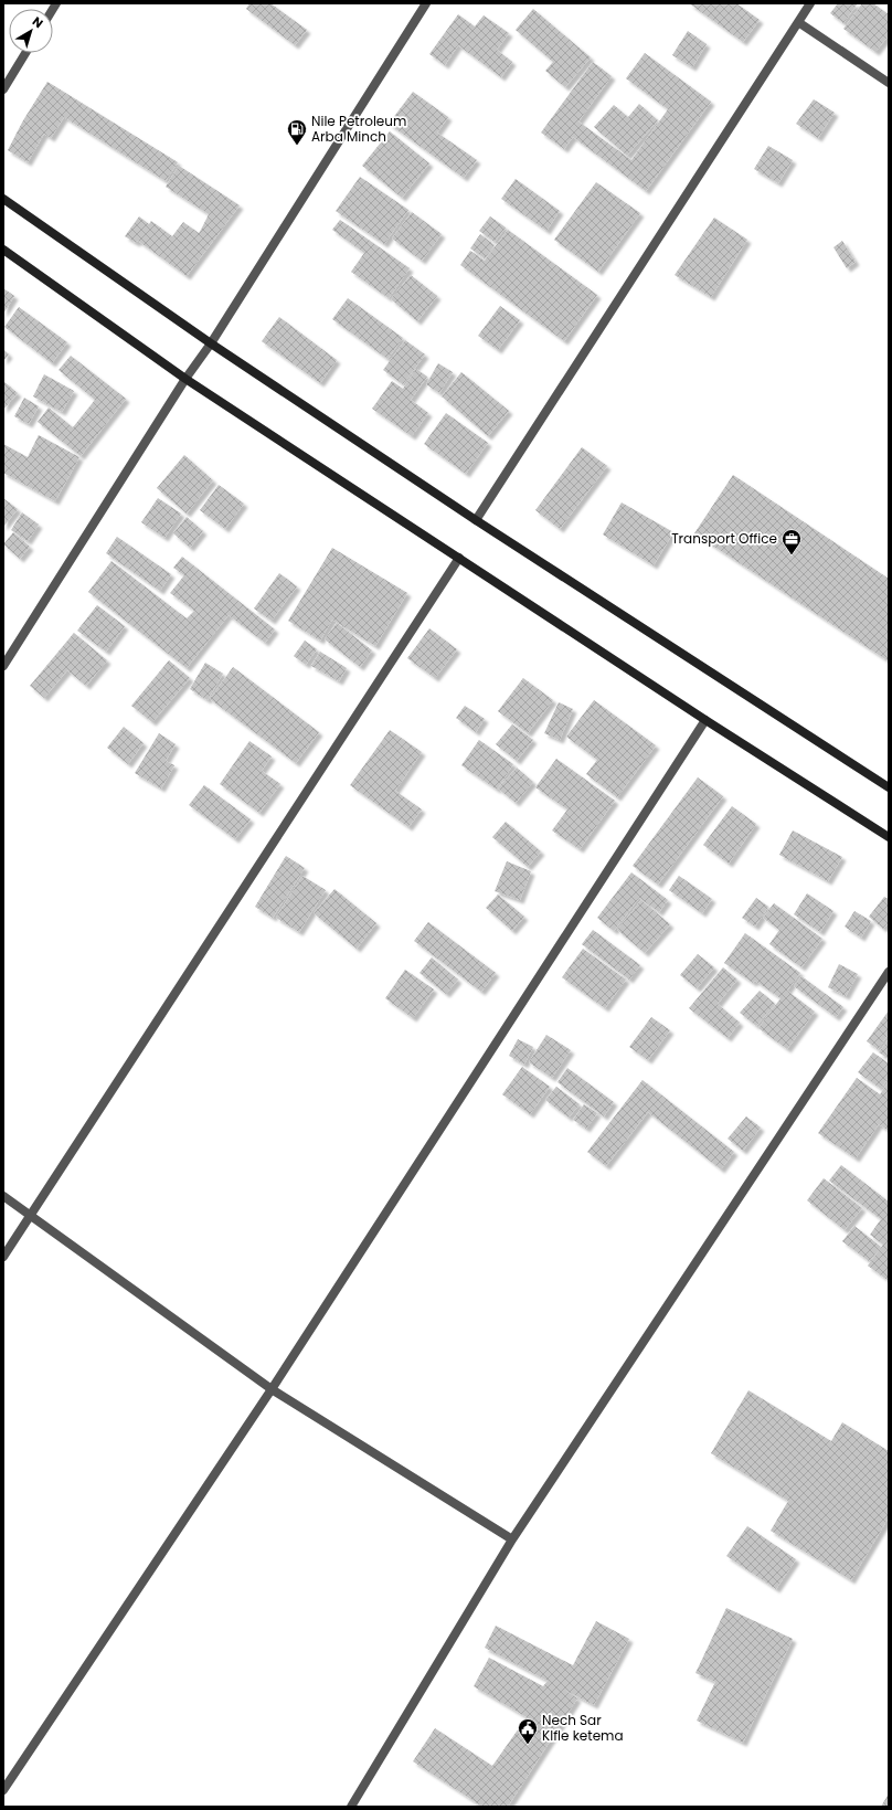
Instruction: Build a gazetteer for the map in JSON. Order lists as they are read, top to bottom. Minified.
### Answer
{"places":{"fuel station":["Nile Petroleum Arba Minch"],"office":["Transport Office"],"public building":["Nech Sar KIfle ketema"]},"north":"top right"}
